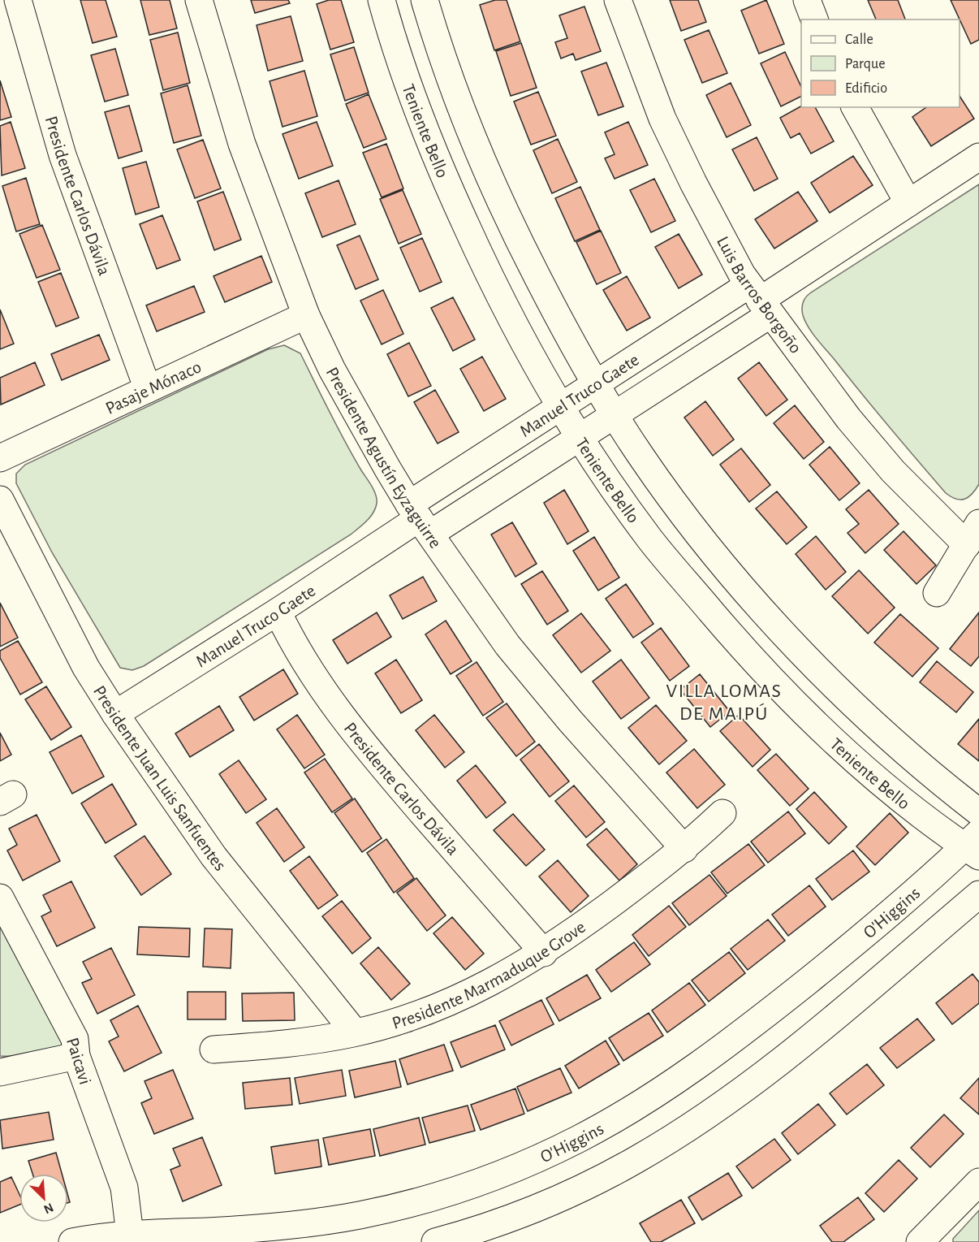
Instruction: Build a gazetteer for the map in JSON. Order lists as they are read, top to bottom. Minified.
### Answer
{"streets":{"street":["Teniente Bello","Presidente Carlos Dávila","Luis Barros Borgoño","Pasaje Mónaco","Manuel Truco Gaete","Presidente Agustín Eyzaguirre","Presidente Juan Luis Sanfuentes","O'Higgins","Presidente Marmaduque Grove","Paicavi"]},"crossings":[["Teniente Bello","Manuel Truco Gaete"],["Teniente Bello","O'Higgins"],["Presidente Carlos Dávila","Pasaje Mónaco"],["Presidente Carlos Dávila","Manuel Truco Gaete"],["Presidente Carlos Dávila","Presidente Marmaduque Grove"],["Luis Barros Borgoño","Manuel Truco Gaete"],["Pasaje Mónaco","Presidente Agustín Eyzaguirre"],["Manuel Truco Gaete","Presidente Agustín Eyzaguirre"],["Manuel Truco Gaete","Presidente Juan Luis Sanfuentes"],["Presidente Agustín Eyzaguirre","Presidente Marmaduque Grove"],["Presidente Juan Luis Sanfuentes","Presidente Marmaduque Grove"],["O'Higgins","Paicavi"]],"districts":["VILLA LOMAS DE MAIPÚ"],"legend":["Calle","Parque","Edificio"],"north":"bottom right"}
